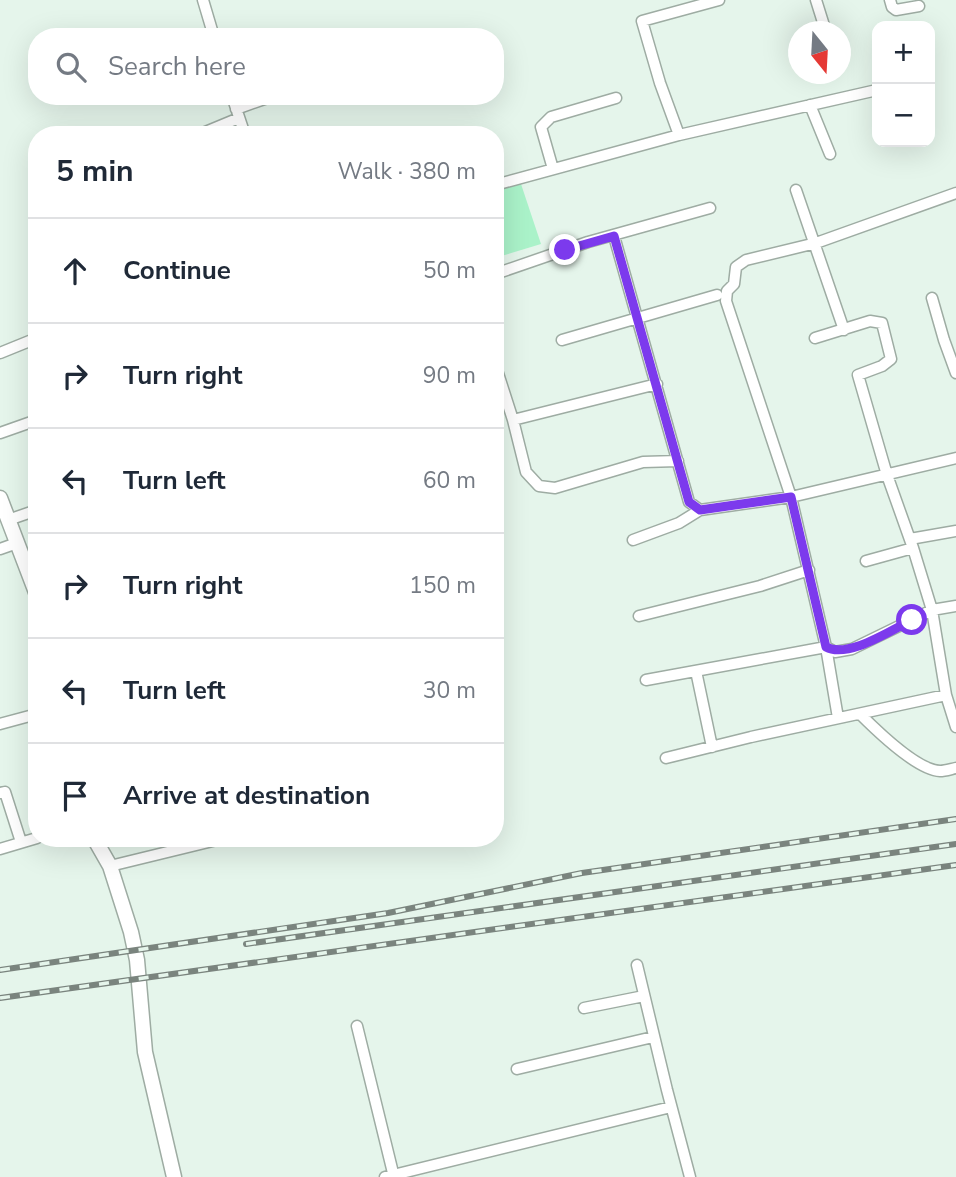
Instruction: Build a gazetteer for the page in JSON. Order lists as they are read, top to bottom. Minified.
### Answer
{"north":"bottom","page":{"map_buttons":["+","−"],"search":"Search here","heading":["5 min","Walk · 380 m"],"list":[["Continue","50 m"],["Turn right","90 m"],["Turn left","60 m"],["Turn right","150 m"],["Turn left","30 m"],"Arrive at destination"]}}
